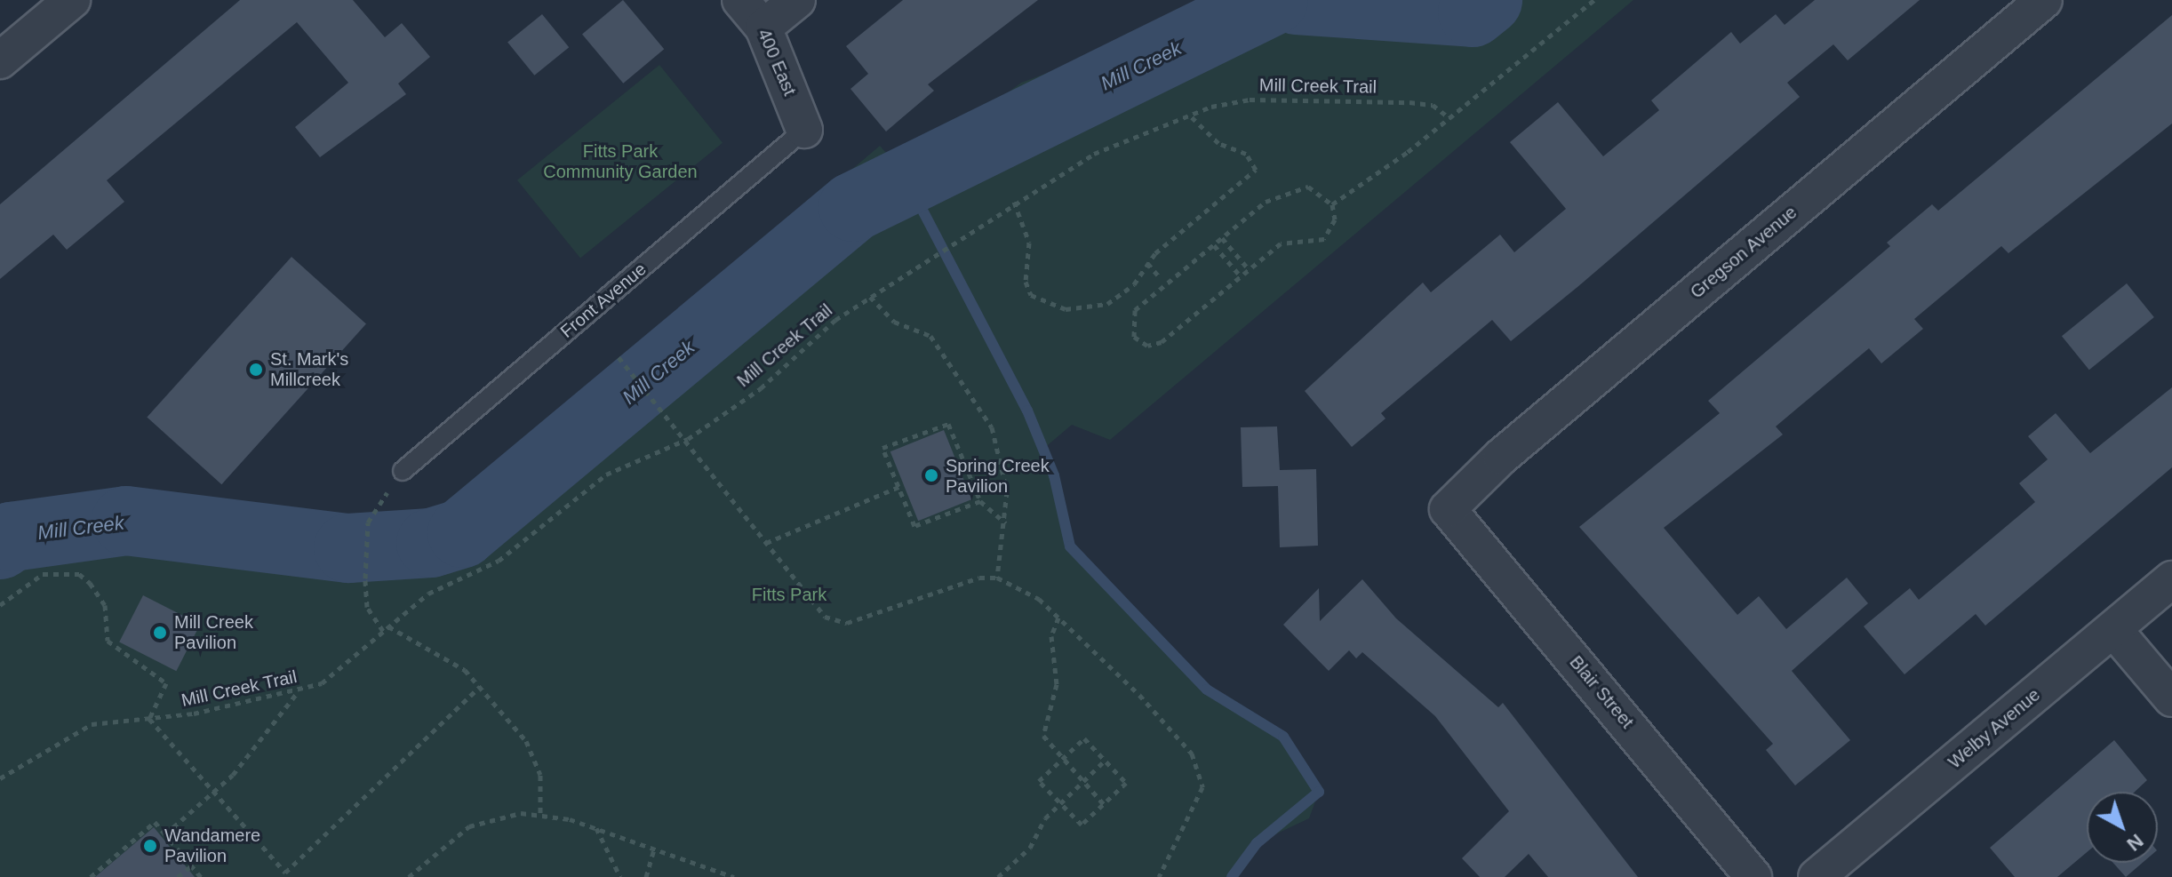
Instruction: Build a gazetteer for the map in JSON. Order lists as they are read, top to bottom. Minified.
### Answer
{"streets":{"street":["400 East","Gregson Avenue","Blair Street","Welby Avenue"],"lane":["Front Avenue"],"path":["Mill Creek Trail"]},"crossings":[["400 East","Front Avenue"],["Gregson Avenue","Blair Street"]],"water":["Mill Creek"],"parks":["Fitts Park Community Garden","Fitts Park"],"places":["St. Mark's Millcreek","Spring Creek Pavilion","Mill Creek Pavilion","Wandamere Pavilion"],"north":"bottom right"}
